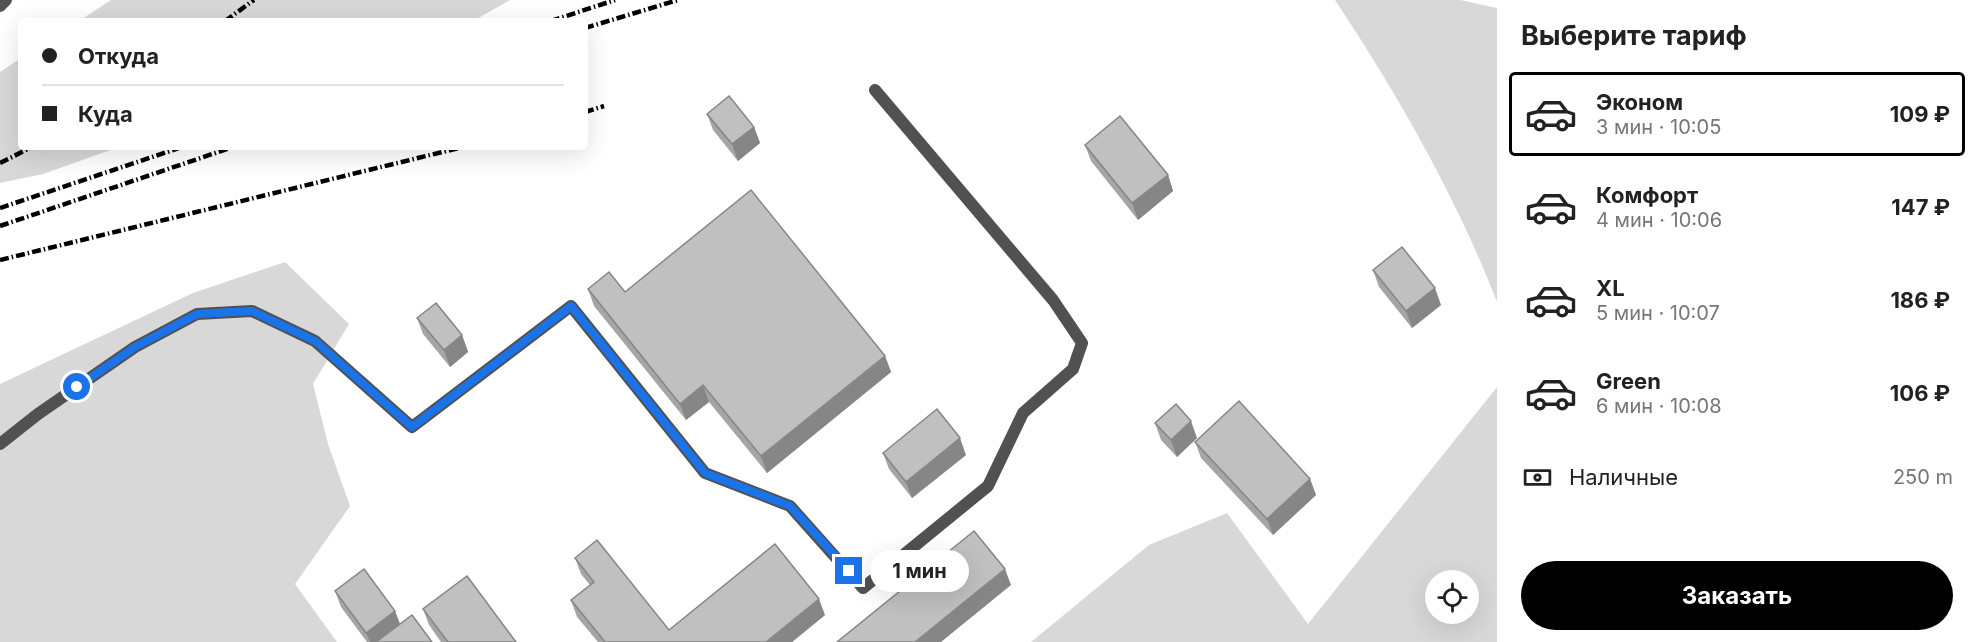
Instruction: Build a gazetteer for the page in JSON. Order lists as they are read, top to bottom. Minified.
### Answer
{"page":{"heading":"Выберите тариф","banner":["Откуда","Куда"],"list":[{"name":"Эконом","note":"3 мин · 10:05","value":"109 ₽"},{"name":"Комфорт","note":"4 мин · 10:06","value":"147 ₽"},{"name":"XL","note":"5 мин · 10:07","value":"186 ₽"},{"name":"Green","note":"6 мин · 10:08","value":"106 ₽"}],"pay":["Наличные","250 m"],"buttons":"Заказать","bubble":"1 мин"}}
